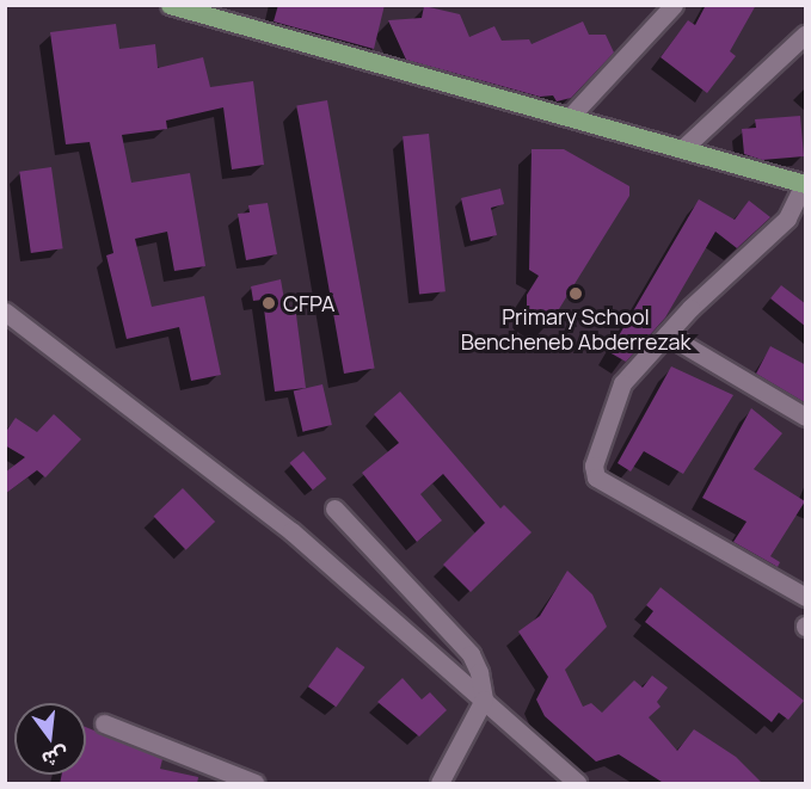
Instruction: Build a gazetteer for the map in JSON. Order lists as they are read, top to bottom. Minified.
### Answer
{"places":["Primary School Bencheneb Abderrezak","CFPA"],"north":"bottom"}
